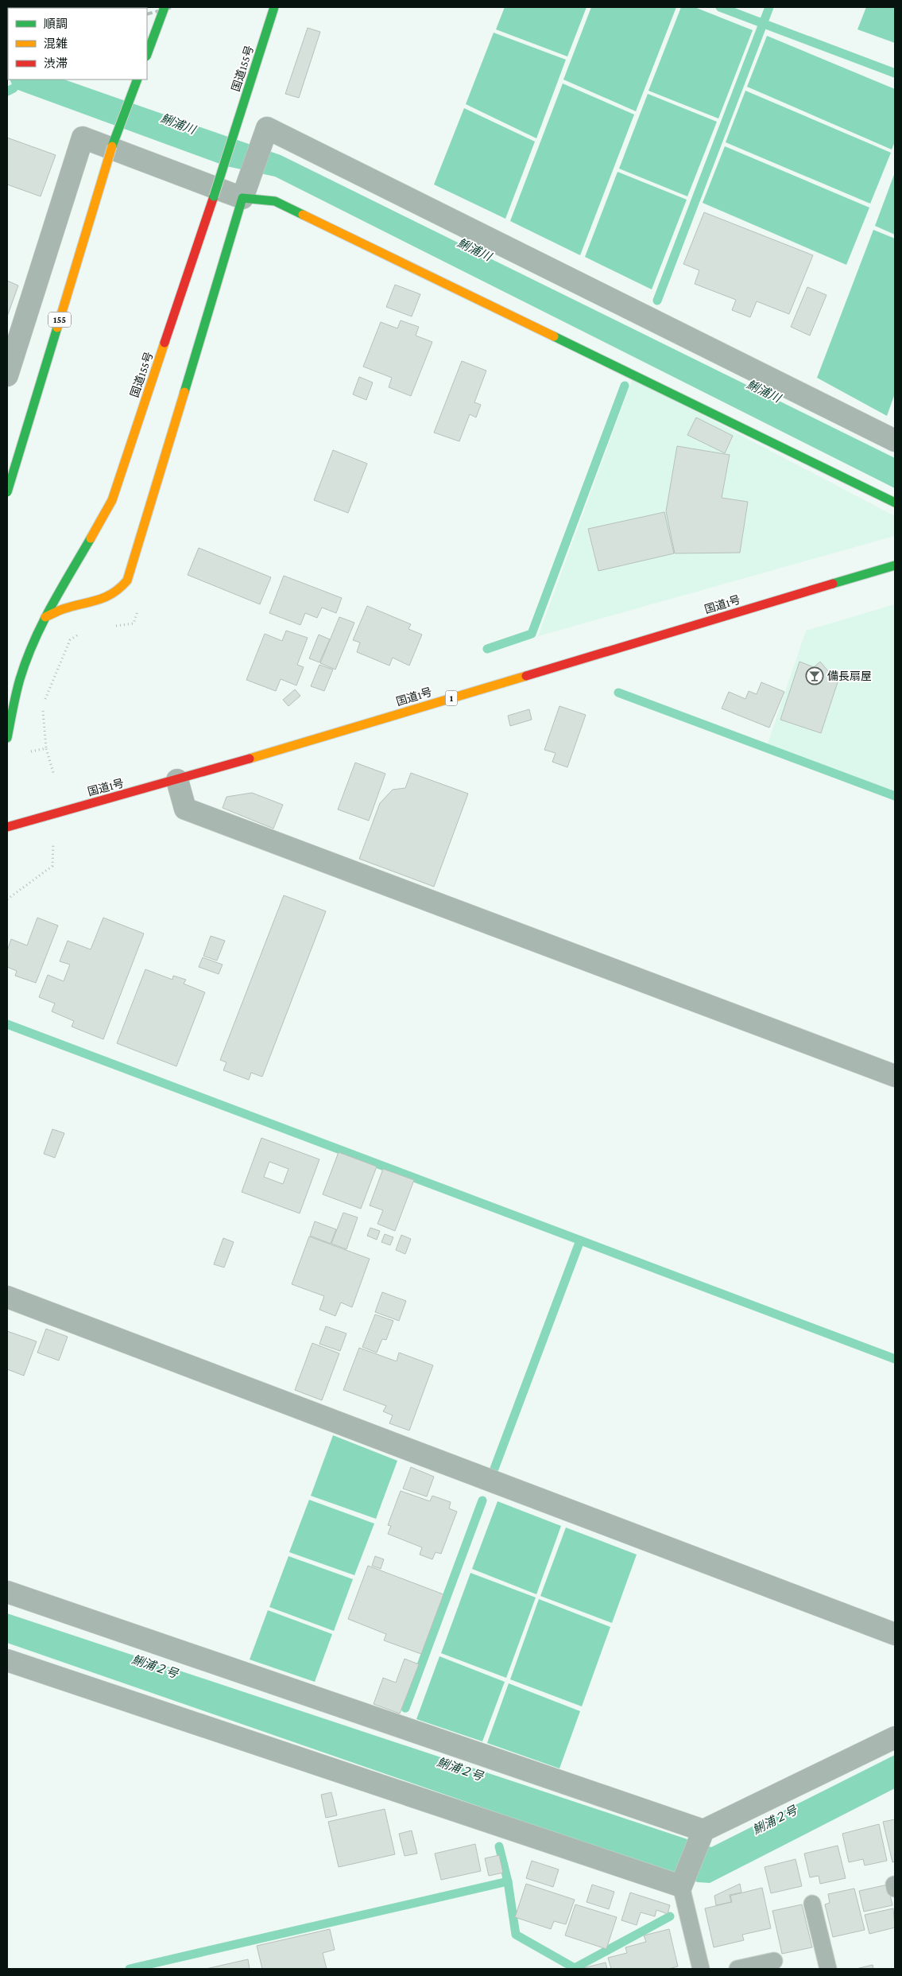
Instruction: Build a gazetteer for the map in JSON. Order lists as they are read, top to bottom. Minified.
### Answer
{"streets":{"main road":["国道155号","155","国道1号","1"]},"water":["鯏浦川","鯏浦２号"],"places":{"bar":["備長扇屋"]},"legend":["順調","混雑","渋滞"]}
